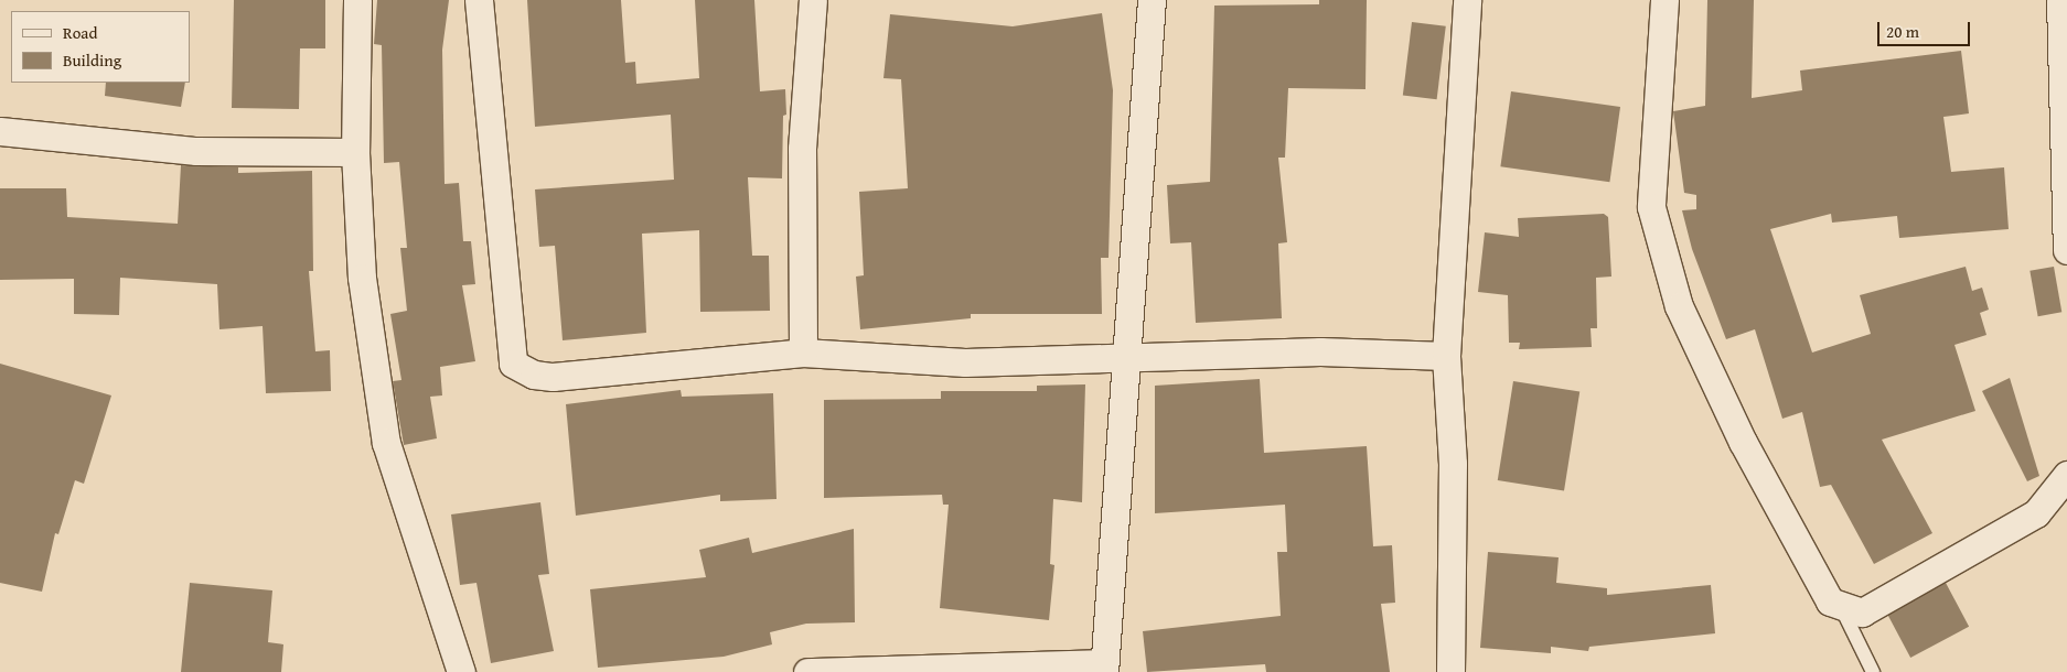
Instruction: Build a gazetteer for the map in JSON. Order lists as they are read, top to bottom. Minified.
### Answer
{"legend":["Road","Building"],"scale_bar":"20 m"}
